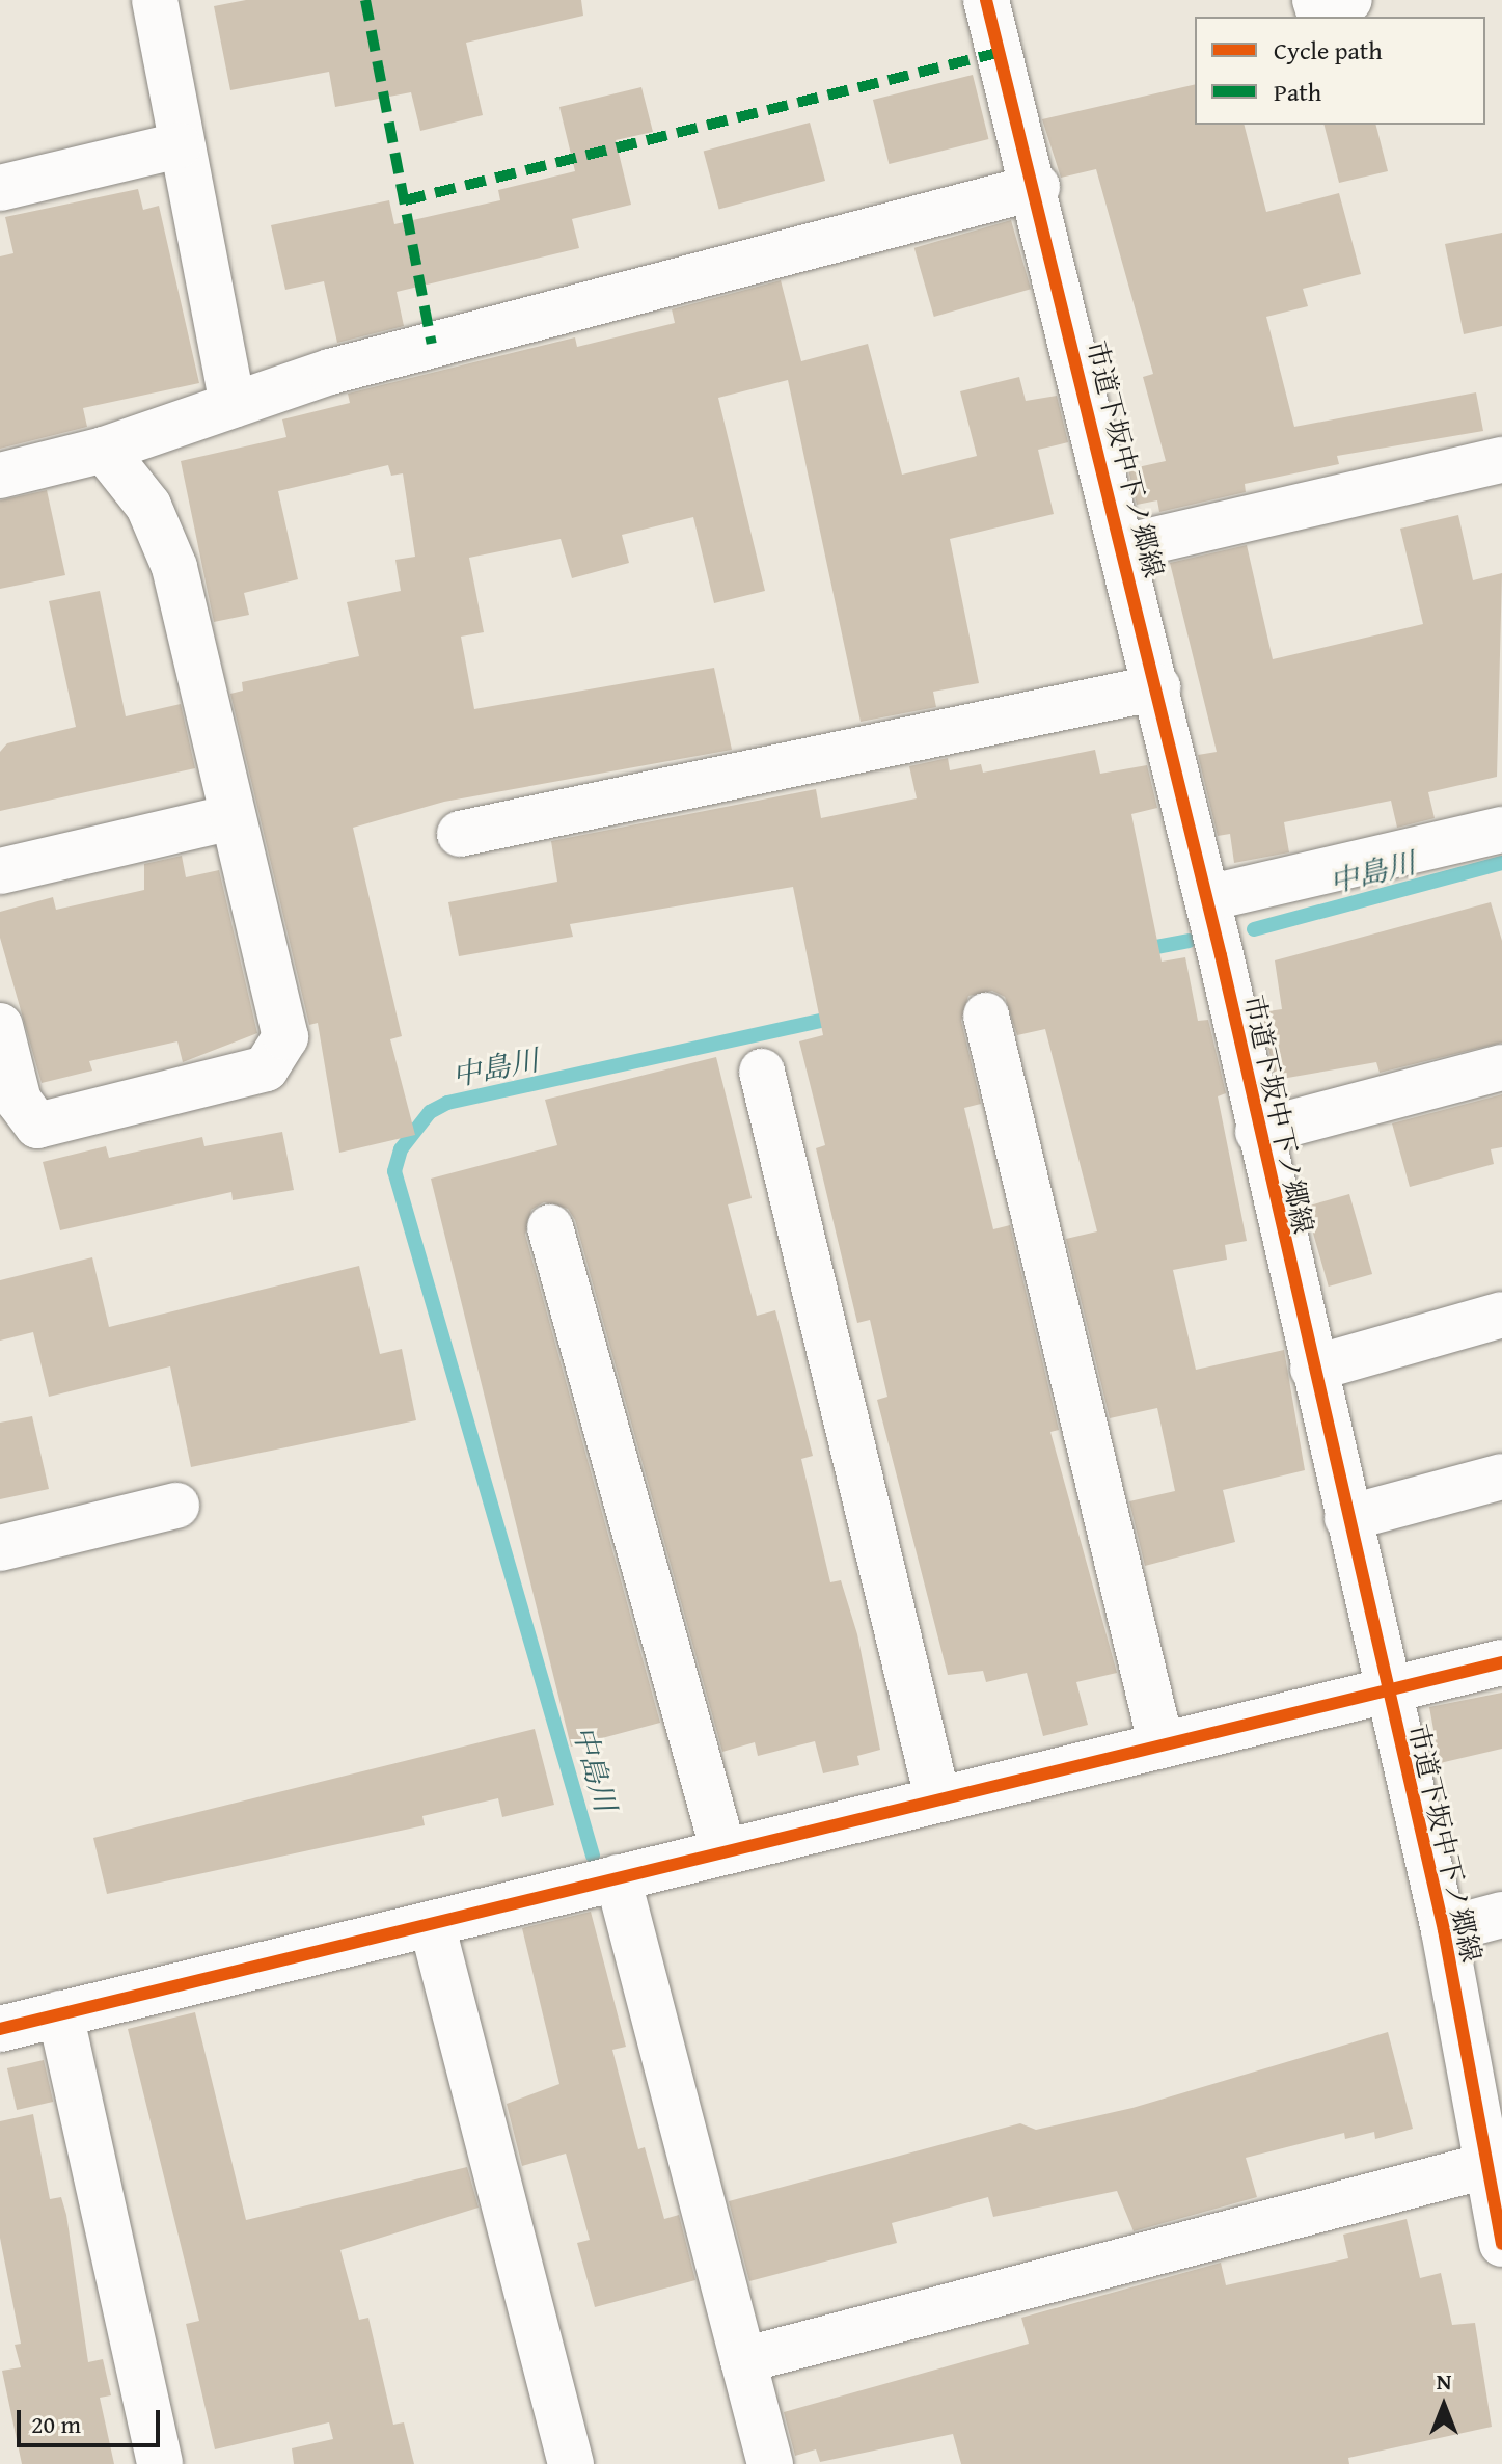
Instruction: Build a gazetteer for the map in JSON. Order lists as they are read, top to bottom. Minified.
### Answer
{"streets":{"street":["市道下坂中下ノ郷線"]},"water":["中島川"],"legend":["Cycle path","Path"],"scale_bar":"20 m","north":"top"}
